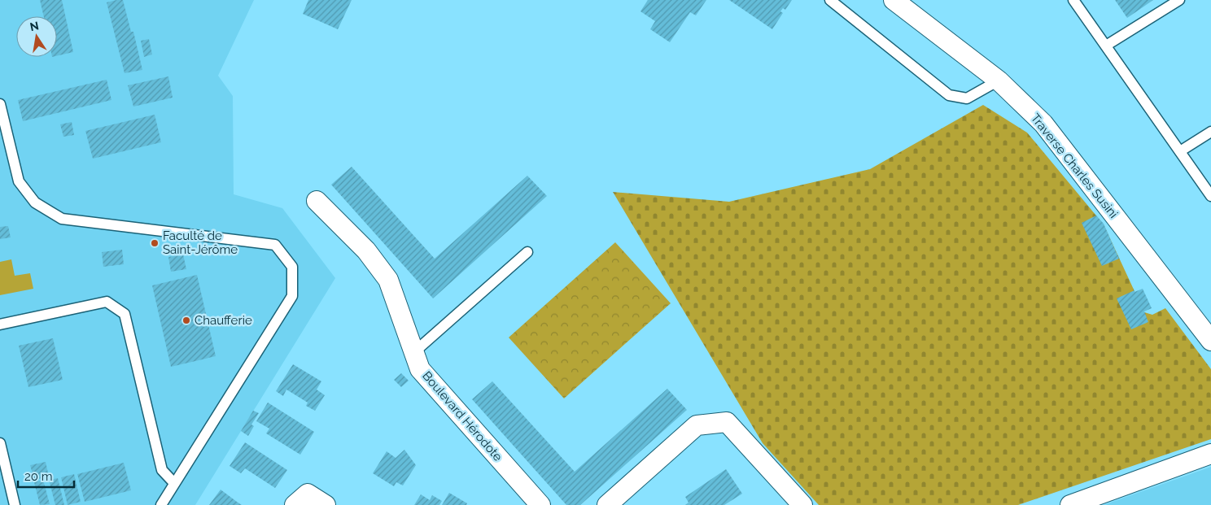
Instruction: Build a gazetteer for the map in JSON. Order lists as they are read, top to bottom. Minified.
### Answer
{"streets":{"street":["Traverse Charles Susini","Boulevard Hérodote"]},"places":["Faculté de Saint-Jérôme","Chaufferie"],"scale_bar":"20 m","north":"top"}
